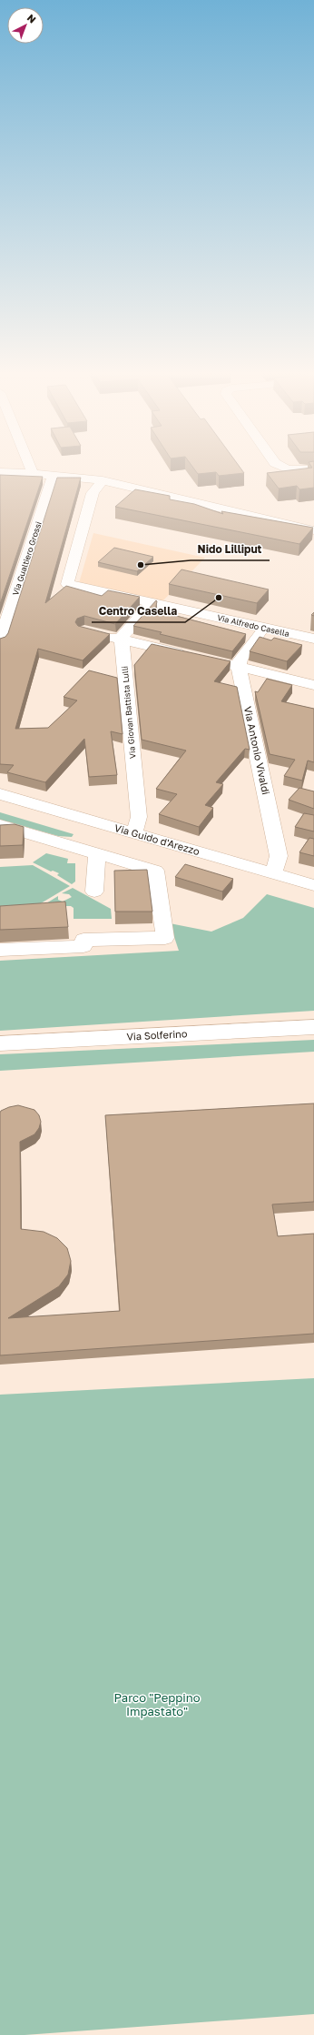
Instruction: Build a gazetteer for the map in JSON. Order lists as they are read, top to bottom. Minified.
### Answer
{"streets":{"street":["Via Gualtiero Grossi","Via Alfredo Casella","Via Giovan Battista Lulli","Via Antonio Vivaldi","Via Guido d'Arezzo","Via Solferino"]},"crossings":[["Via Giovan Battista Lulli","Via Guido d'Arezzo"],["Via Antonio Vivaldi","Via Guido d'Arezzo"]],"parks":["Parco \"Peppino Impastato\""],"places":["Nido Lilliput","Centro Casella"],"north":"top right"}
